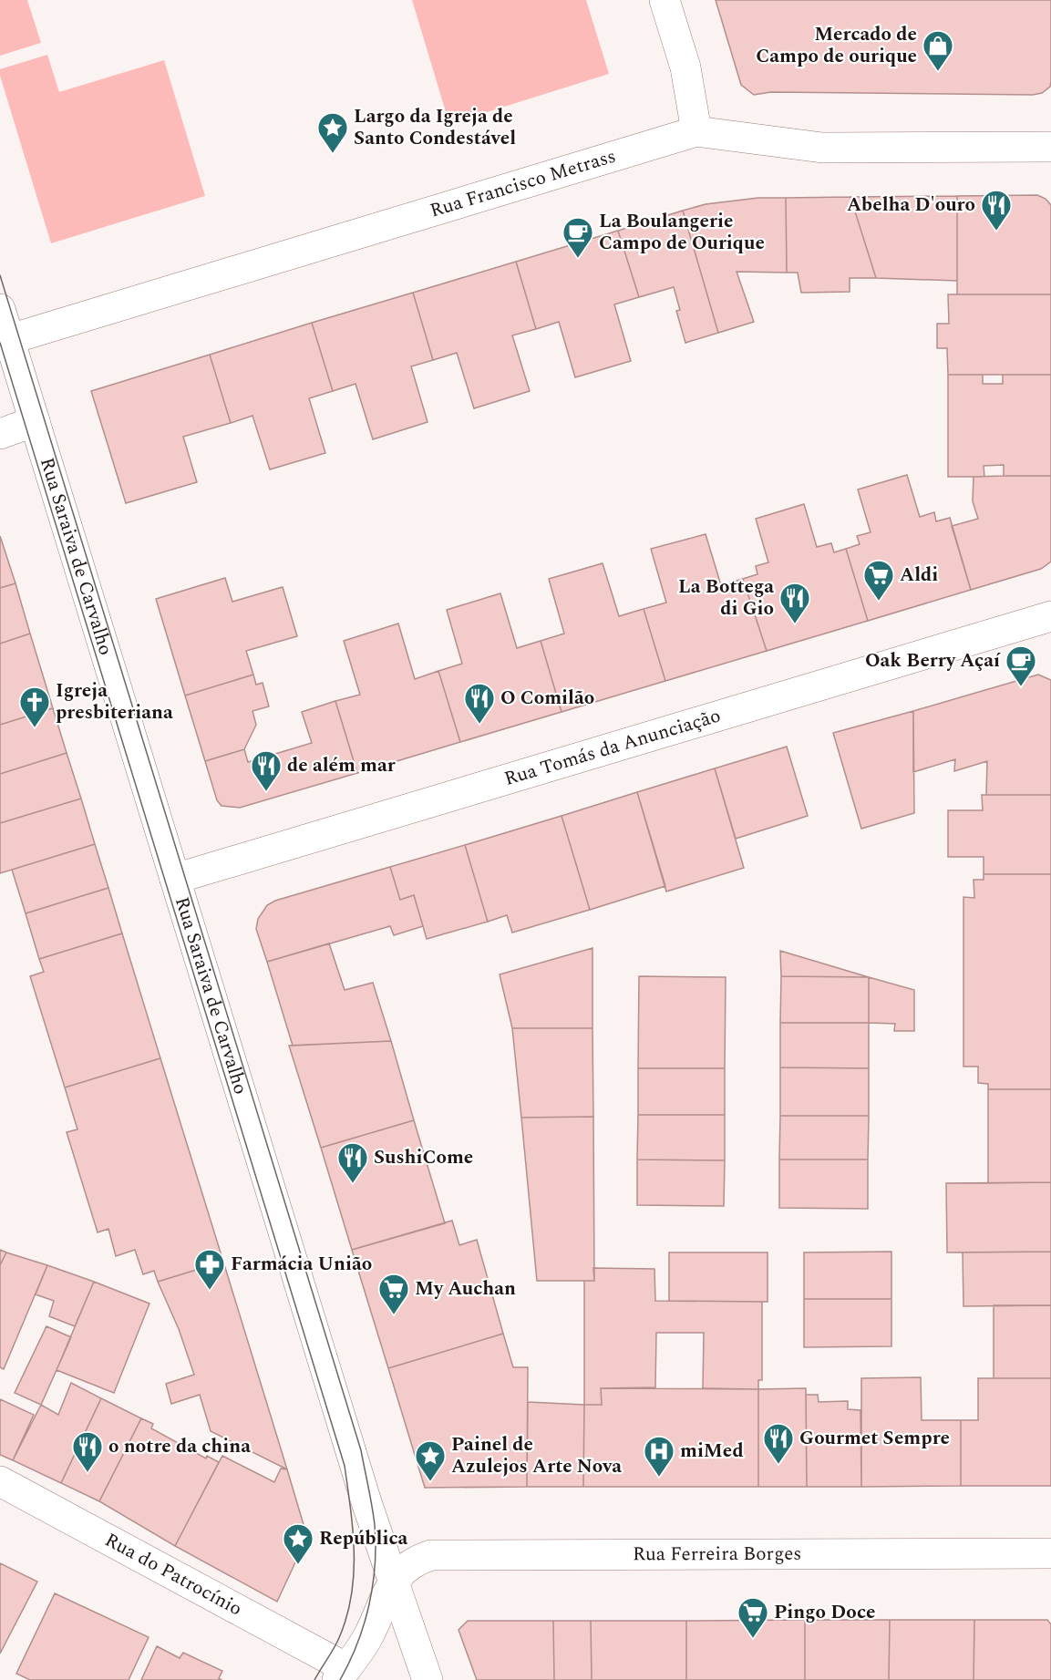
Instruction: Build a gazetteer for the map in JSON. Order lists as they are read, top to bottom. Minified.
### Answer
{"streets":{"street":["Rua Francisco Metrass","Rua Saraiva de Carvalho","Rua Tomás da Anunciação","Rua Ferreira Borges","Rua do Patrocínio"]},"crossings":[["Rua Francisco Metrass","Rua Saraiva de Carvalho"],["Rua Saraiva de Carvalho","Rua Tomás da Anunciação"],["Rua Saraiva de Carvalho","Rua Ferreira Borges"]],"places":{"shop":["Mercado de Campo de ourique"],"place":["Largo da Igreja de Santo Condestável","Painel de Azulejos Arte Nova","República"],"restaurant":["Abelha D'ouro","La Bottega di Gio","O Comilão","de além mar","SushiCome","Gourmet Sempre","o notre da china"],"cafe":["La Boulangerie Campo de Ourique","Oak Berry Açaí"],"supermarket":["Aldi","My Auchan","Pingo Doce"],"church":["Igreja presbiteriana"],"pharmacy":["Farmácia União"],"hospital":["miMed"]}}
